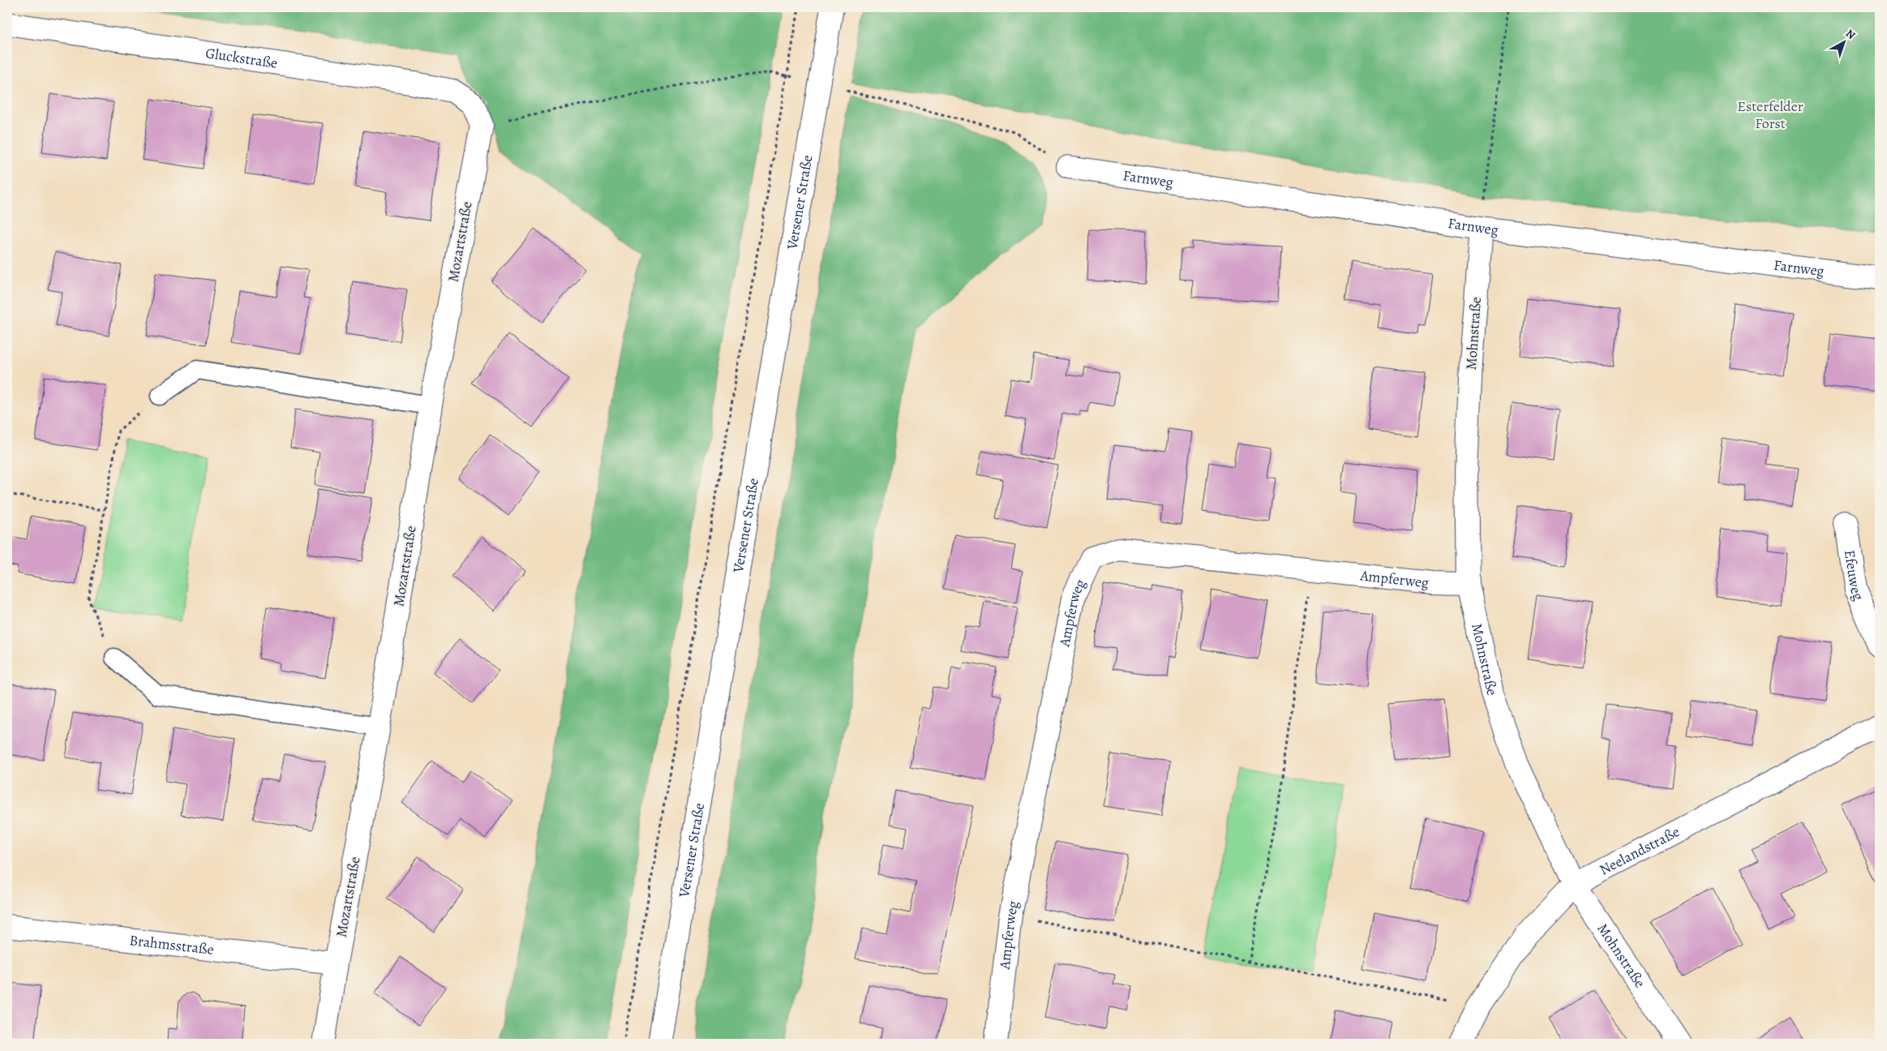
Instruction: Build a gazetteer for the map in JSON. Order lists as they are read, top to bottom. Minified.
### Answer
{"streets":{"street":["Gluckstraße","Farnweg","Versener Straße","Mozartstraße","Mohnstraße","Efeuweg","Ampferweg","Neelandstraße","Brahmsstraße"]},"crossings":[["Gluckstraße","Mozartstraße"],["Farnweg","Mohnstraße"],["Mozartstraße","Brahmsstraße"],["Mohnstraße","Ampferweg"],["Mohnstraße","Neelandstraße"]],"parks":["Esterfelder Forst"],"north":"top right"}
